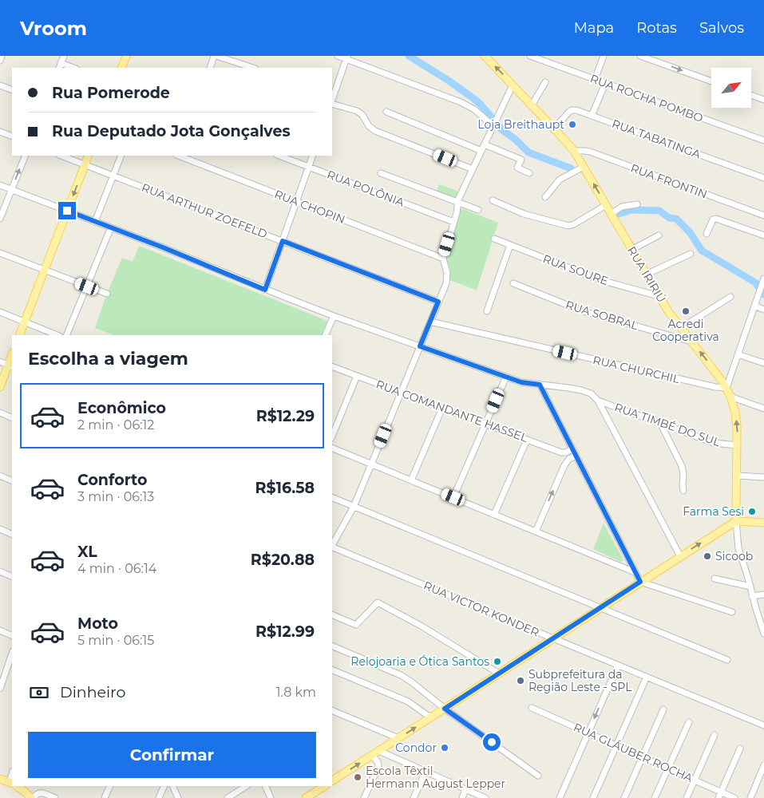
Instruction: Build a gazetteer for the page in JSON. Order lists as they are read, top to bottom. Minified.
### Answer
{"streets":{"main road":["RUA IRIRIÚ"],"street":["RUA ROCHA POMBO","RUA TABATINGA","RUA FRONTIN","RUA POLÔNIA","RUA CHOPIN","RUA ARTHUR ZOEFELD","RUA SOURE","RUA SOBRAL","RUA CHURCHIL","RUA COMANDANTE HASSEL","RUA TIMBÉ DO SUL","RUA VICTOR KONDER","RUA GLÁUBER ROCHA"]},"crossings":[["RUA TABATINGA","RUA IRIRIÚ"],["RUA FRONTIN","RUA IRIRIÚ"],["RUA SOURE","RUA IRIRIÚ"],["RUA IRIRIÚ","RUA SOBRAL"],["RUA IRIRIÚ","RUA CHURCHIL"],["RUA IRIRIÚ","RUA TIMBÉ DO SUL"]],"places":["Loja Breithaupt","Acredi Cooperativa","Farma Sesi","Sicoob","Relojoaria e Ótica Santos","Subprefeitura da Região Leste - SPL","Condor","Escola Têxtil Hermann August Lepper"],"north":"top right","page":{"header":"Vroom","nav":["Mapa","Rotas","Salvos"],"banner":["Rua Pomerode","Rua Deputado Jota Gonçalves"],"heading":"Escolha a viagem","list":[{"name":"Econômico","note":"2 min · 06:12","value":"R$12.29"},{"name":"Conforto","note":"3 min · 06:13","value":"R$16.58"},{"name":"XL","note":"4 min · 06:14","value":"R$20.88"},{"name":"Moto","note":"5 min · 06:15","value":"R$12.99"}],"pay":["Dinheiro","1.8 km"],"buttons":"Confirmar"}}
